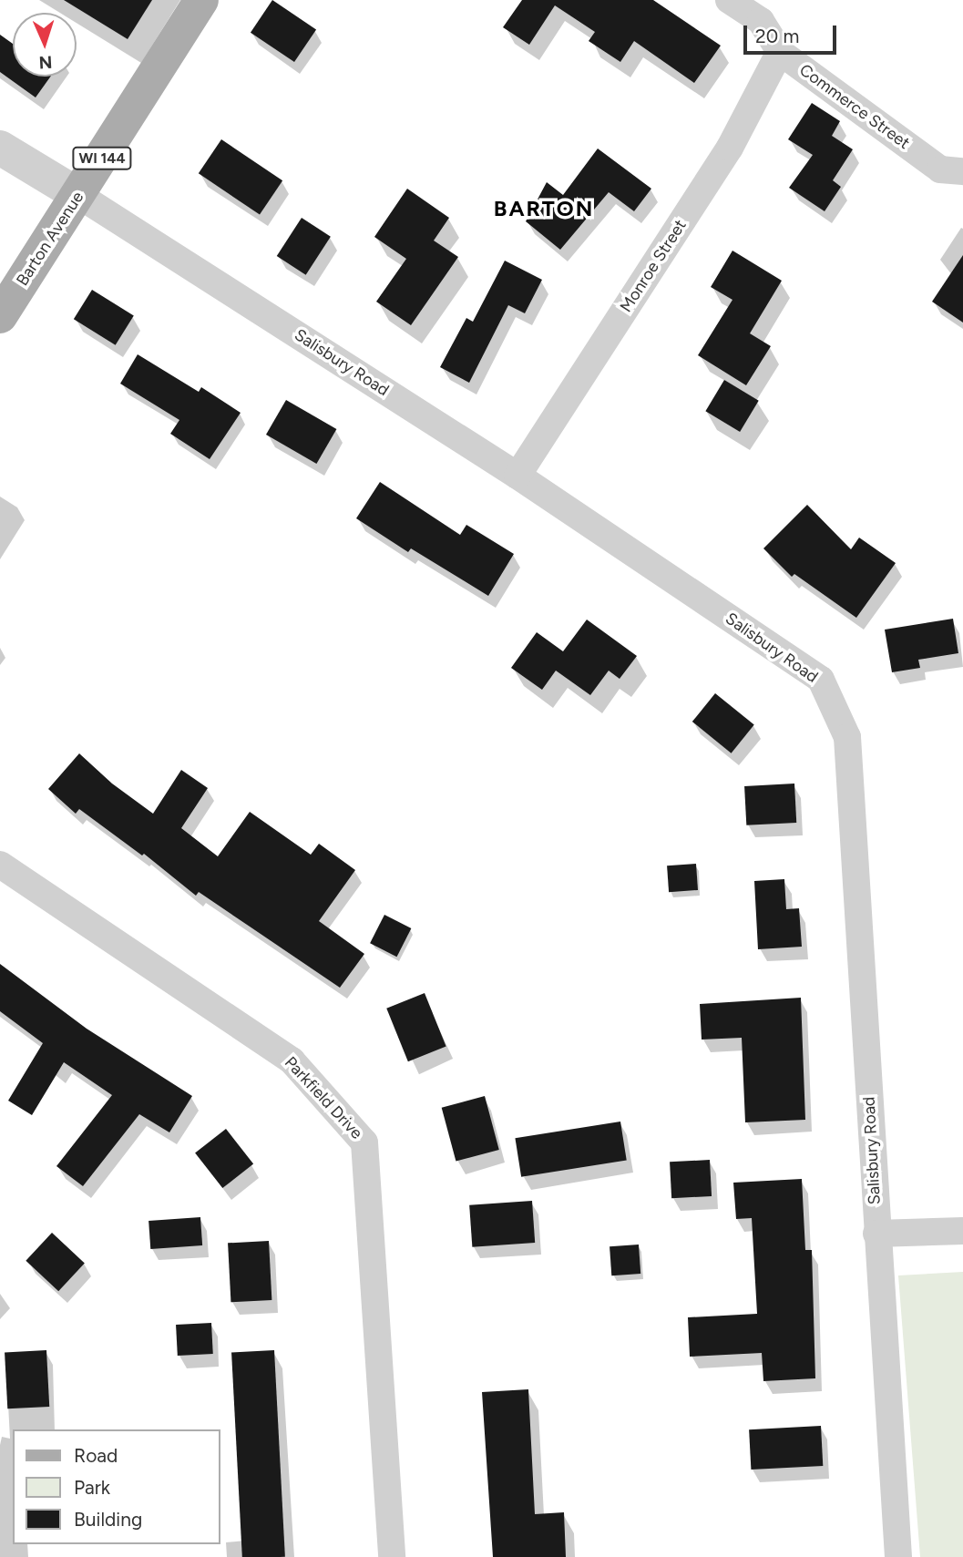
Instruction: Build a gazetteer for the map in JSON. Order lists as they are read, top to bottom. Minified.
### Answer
{"streets":{"main road":["WI 144","Barton Avenue"],"street":["Commerce Street","Monroe Street","Salisbury Road","Parkfield Drive"]},"crossings":[["Commerce Street","Monroe Street"],["Barton Avenue","Salisbury Road"],["Monroe Street","Salisbury Road"]],"districts":["BARTON"],"legend":["Road","Park","Building"],"scale_bar":"20 m","north":"bottom"}
